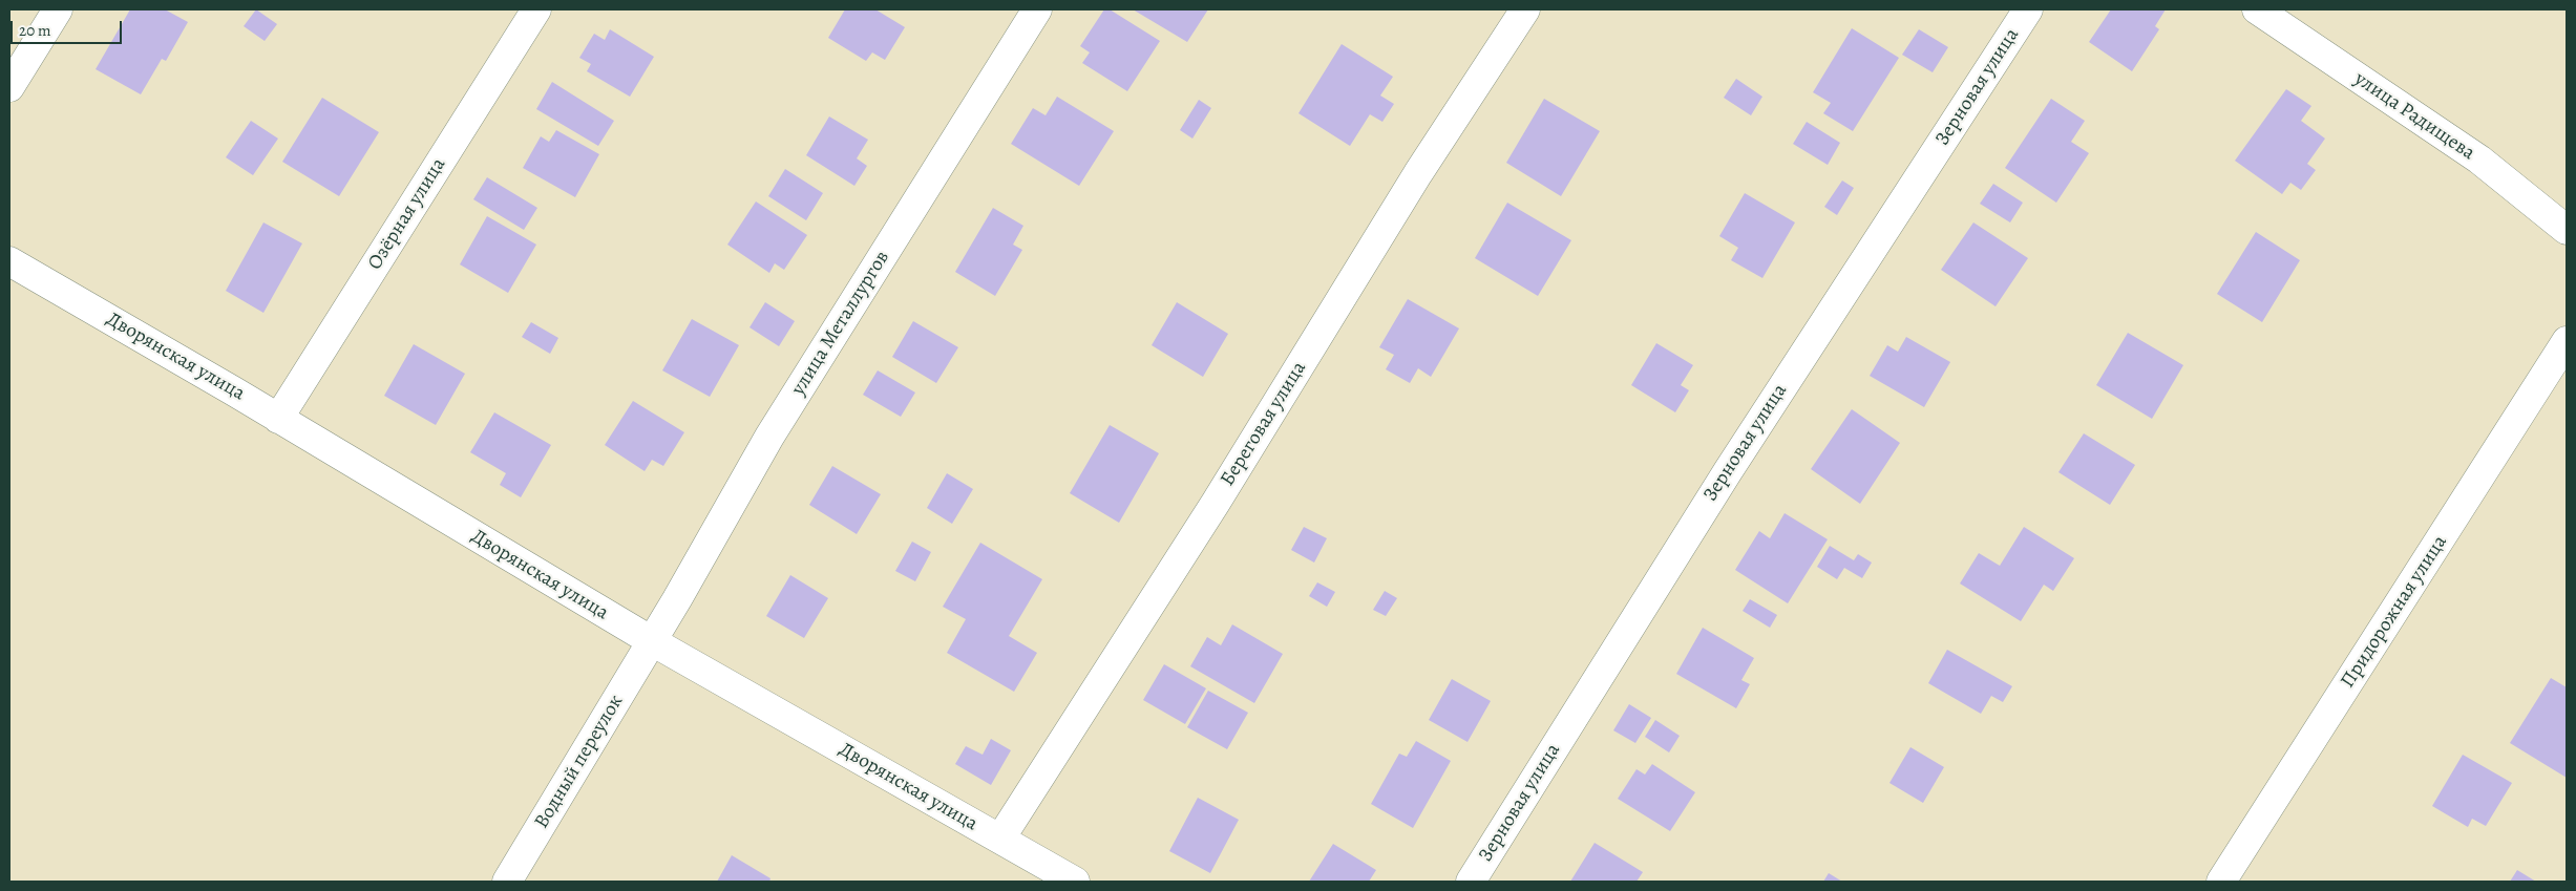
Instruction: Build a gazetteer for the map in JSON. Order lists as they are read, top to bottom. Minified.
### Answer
{"streets":{"street":["Зерновая улица","улица Радищева","Озёрная улица","улица Металлургов","Дворянская улица","Береговая улица","Придорожная улица","Водный переулок"]},"crossings":[["Озёрная улица","Дворянская улица"],["улица Металлургов","Дворянская улица"],["улица Металлургов","Водный переулок"],["Дворянская улица","Береговая улица"],["Дворянская улица","Водный переулок"]],"scale_bar":"20 m"}
